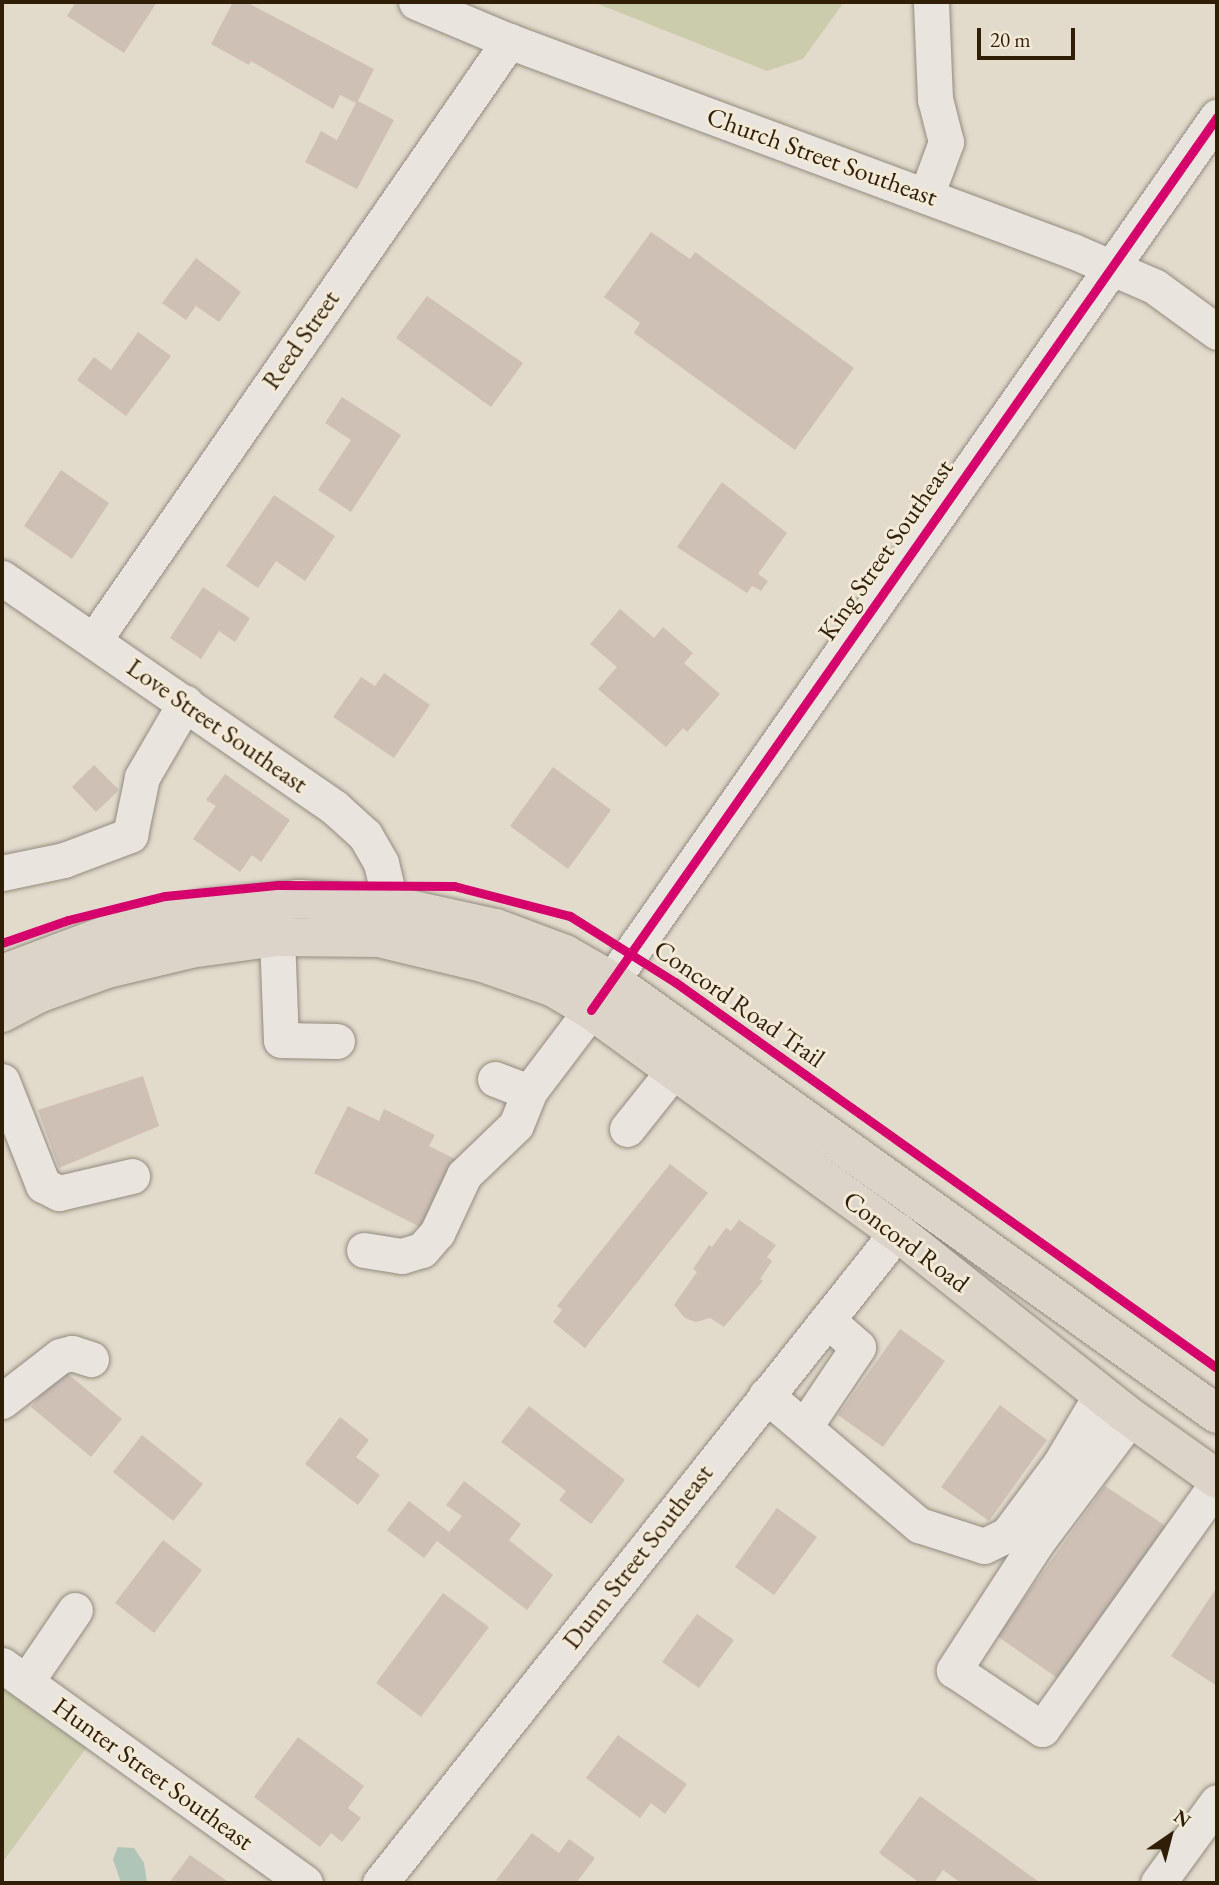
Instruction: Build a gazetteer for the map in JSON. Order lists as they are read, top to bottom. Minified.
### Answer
{"streets":{"main road":["Concord Road"],"street":["Church Street Southeast","Reed Street","King Street Southeast","Love Street Southeast","Dunn Street Southeast","Hunter Street Southeast"],"cycle path":["Concord Road Trail"]},"crossings":[["Church Street Southeast","Reed Street"],["Church Street Southeast","King Street Southeast"],["Reed Street","Love Street Southeast"],["King Street Southeast","Concord Road"],["Concord Road","Dunn Street Southeast"]],"scale_bar":"20 m","north":"top right"}
